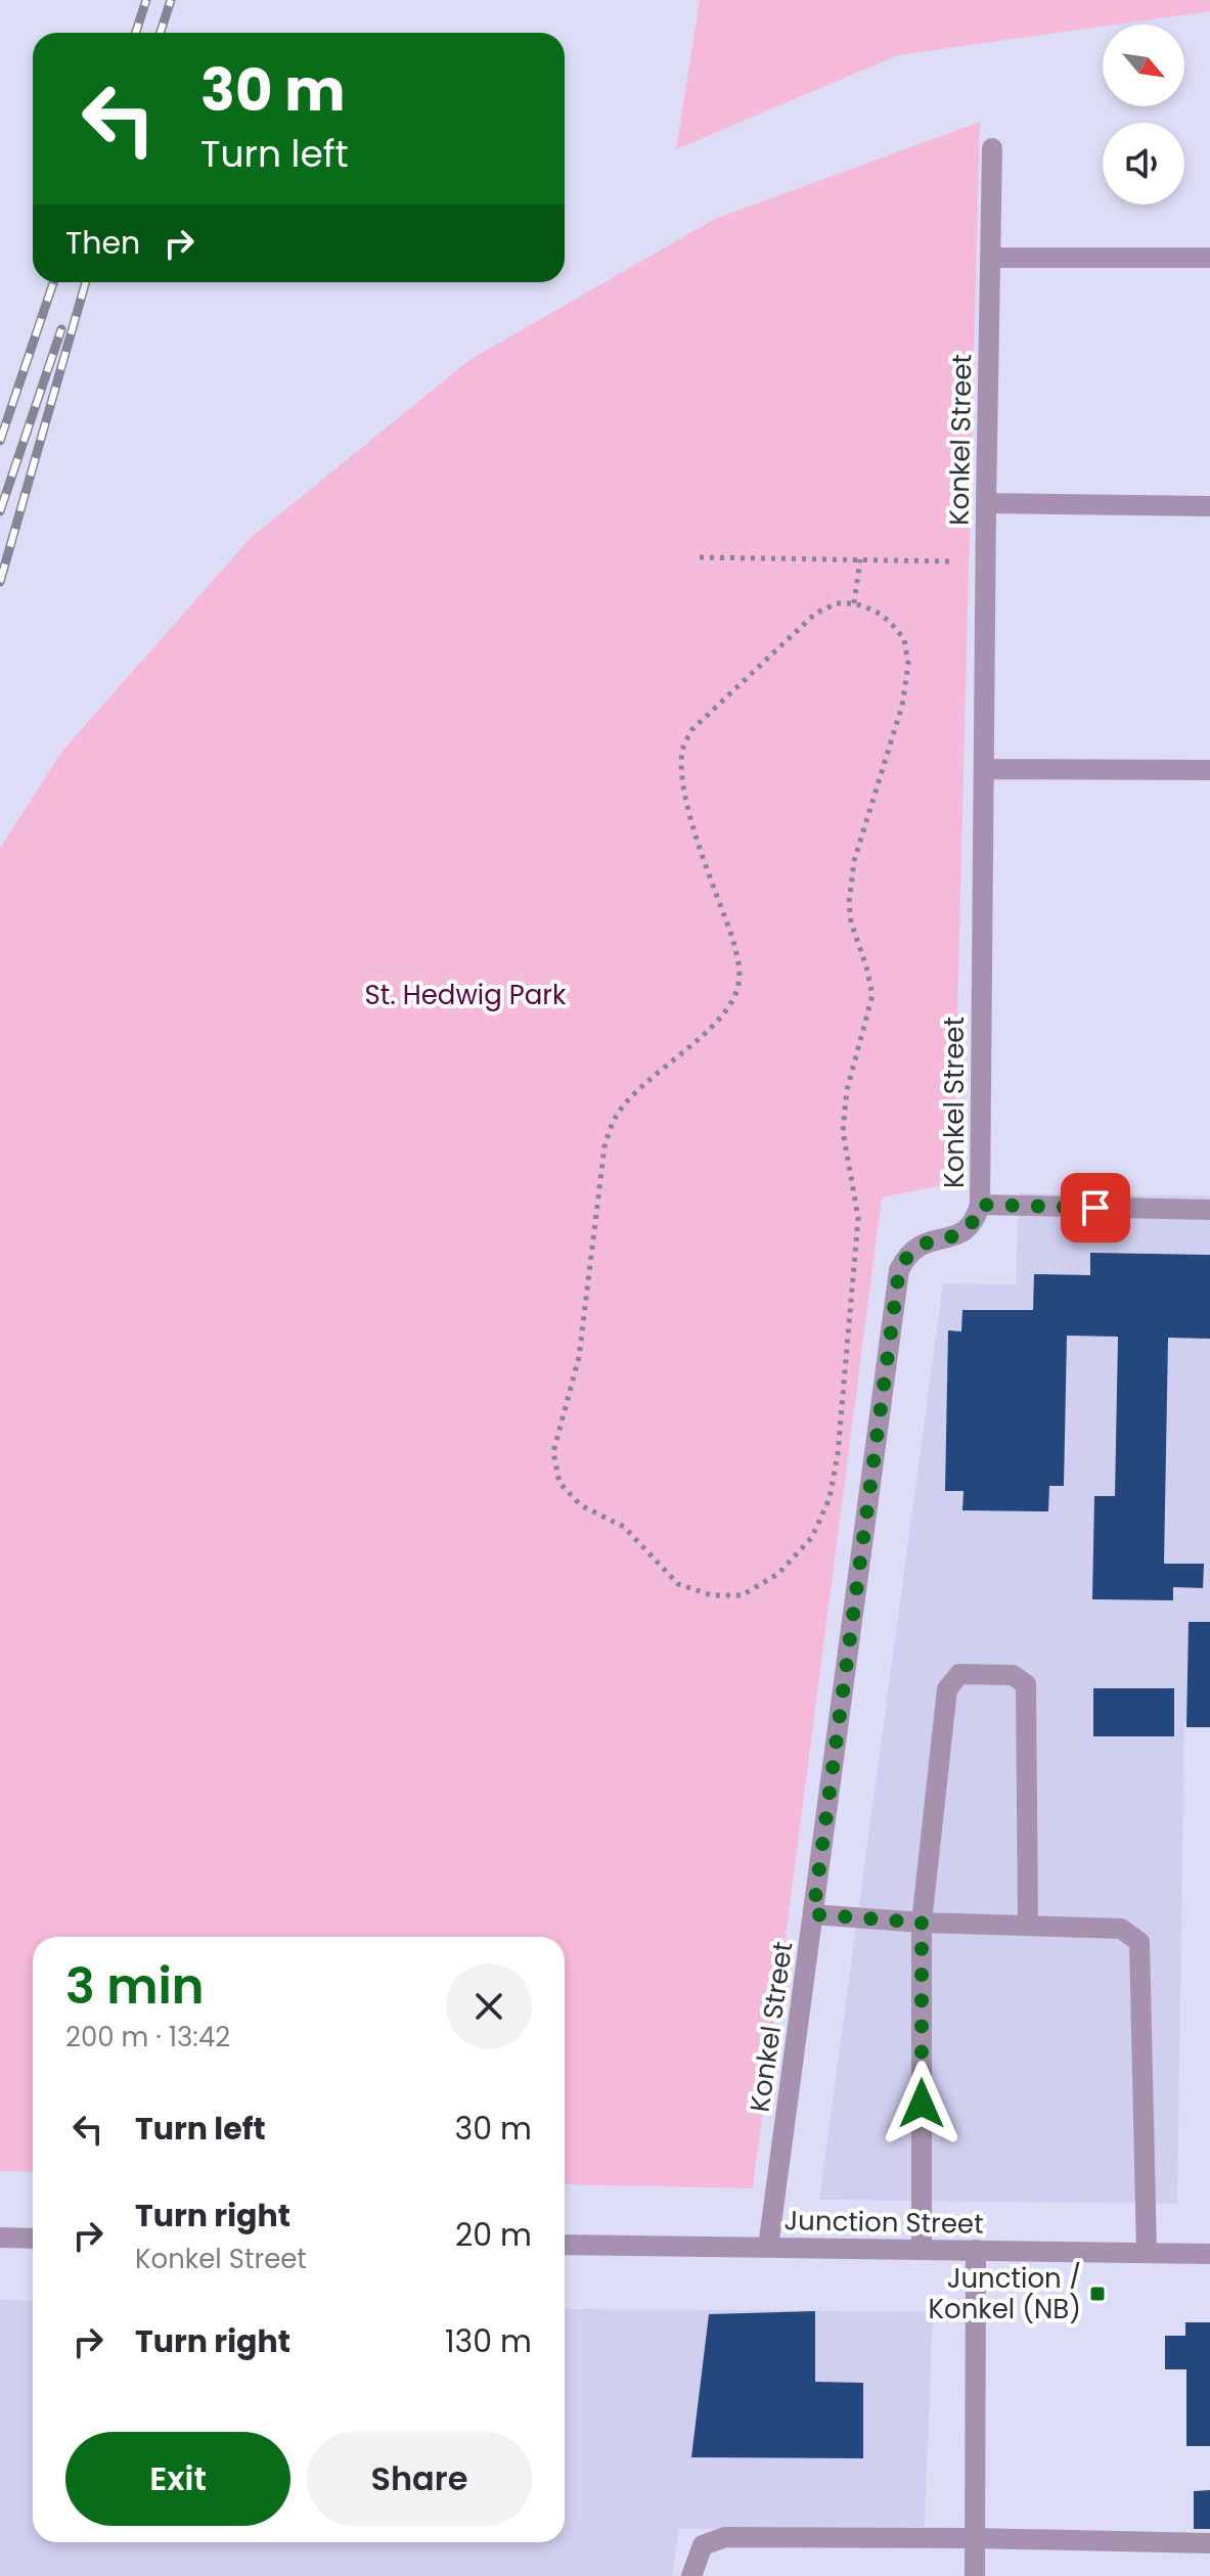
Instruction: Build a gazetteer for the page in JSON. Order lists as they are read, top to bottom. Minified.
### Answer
{"streets":{"street":["Konkel Street","Junction Street"]},"crossings":[["Konkel Street","Junction Street"]],"parks":["St. Hedwig Park"],"places":{"transit":["Junction / Konkel (NB)"]},"north":"bottom right","page":{"turn":["30 m","Turn left"],"then":"Then","heading":["3 min","200 m · 13:42"],"list":[{"name":"Turn left","value":"30 m"},{"name":"Turn right","note":"Konkel Street","value":"20 m"},{"name":"Turn right","value":"130 m"}],"buttons":["Exit","Share"]}}
